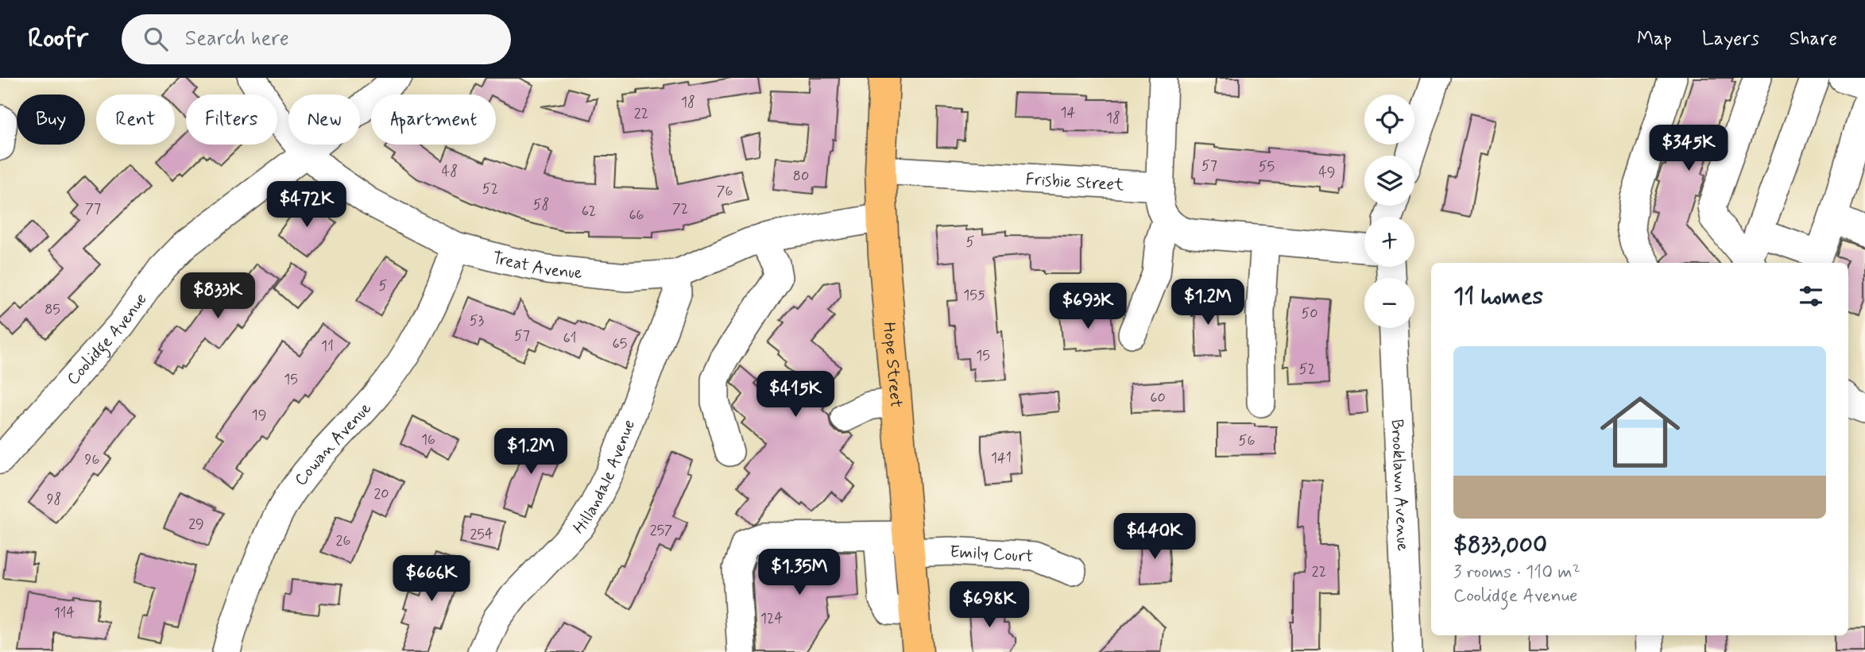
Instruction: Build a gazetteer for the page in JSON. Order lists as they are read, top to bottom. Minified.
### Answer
{"streets":{"main road":["Hope Street"],"street":["Frisbie Street","Treat Avenue","Coolidge Avenue","Cowan Avenue","Hillandale Avenue","Brooklawn Avenue","Emily Court"]},"crossings":[["Frisbie Street","Hope Street"],["Treat Avenue","Coolidge Avenue"],["Treat Avenue","Hope Street"],["Treat Avenue","Cowan Avenue"],["Treat Avenue","Hillandale Avenue"],["Hope Street","Emily Court"]],"house_numbers":["18","14","22","18","57","55","48","49","80","52","76","58","77","72","62","66","5","5","155","85","50","53","57","61","65","11","15","52","15","60","19","16","56","141","96","20","98","29","257","254","26","22","114","124"],"page":{"header":"Roofr","search":"Search here","nav":["Map","Layers","Share"],"map_buttons":["+","−"],"chip":["Buy","Rent","Filters","New","Apartment"],"price":["$345K","$472K","$833K","$1.2M","$693K","$415K","$1.2M","$440K","$1.35M","$666K","$698K"],"heading":"11 homes","list":[{"name":"$833,000","note":"3 rooms · 110 m² · Coolidge Avenue"}]}}
